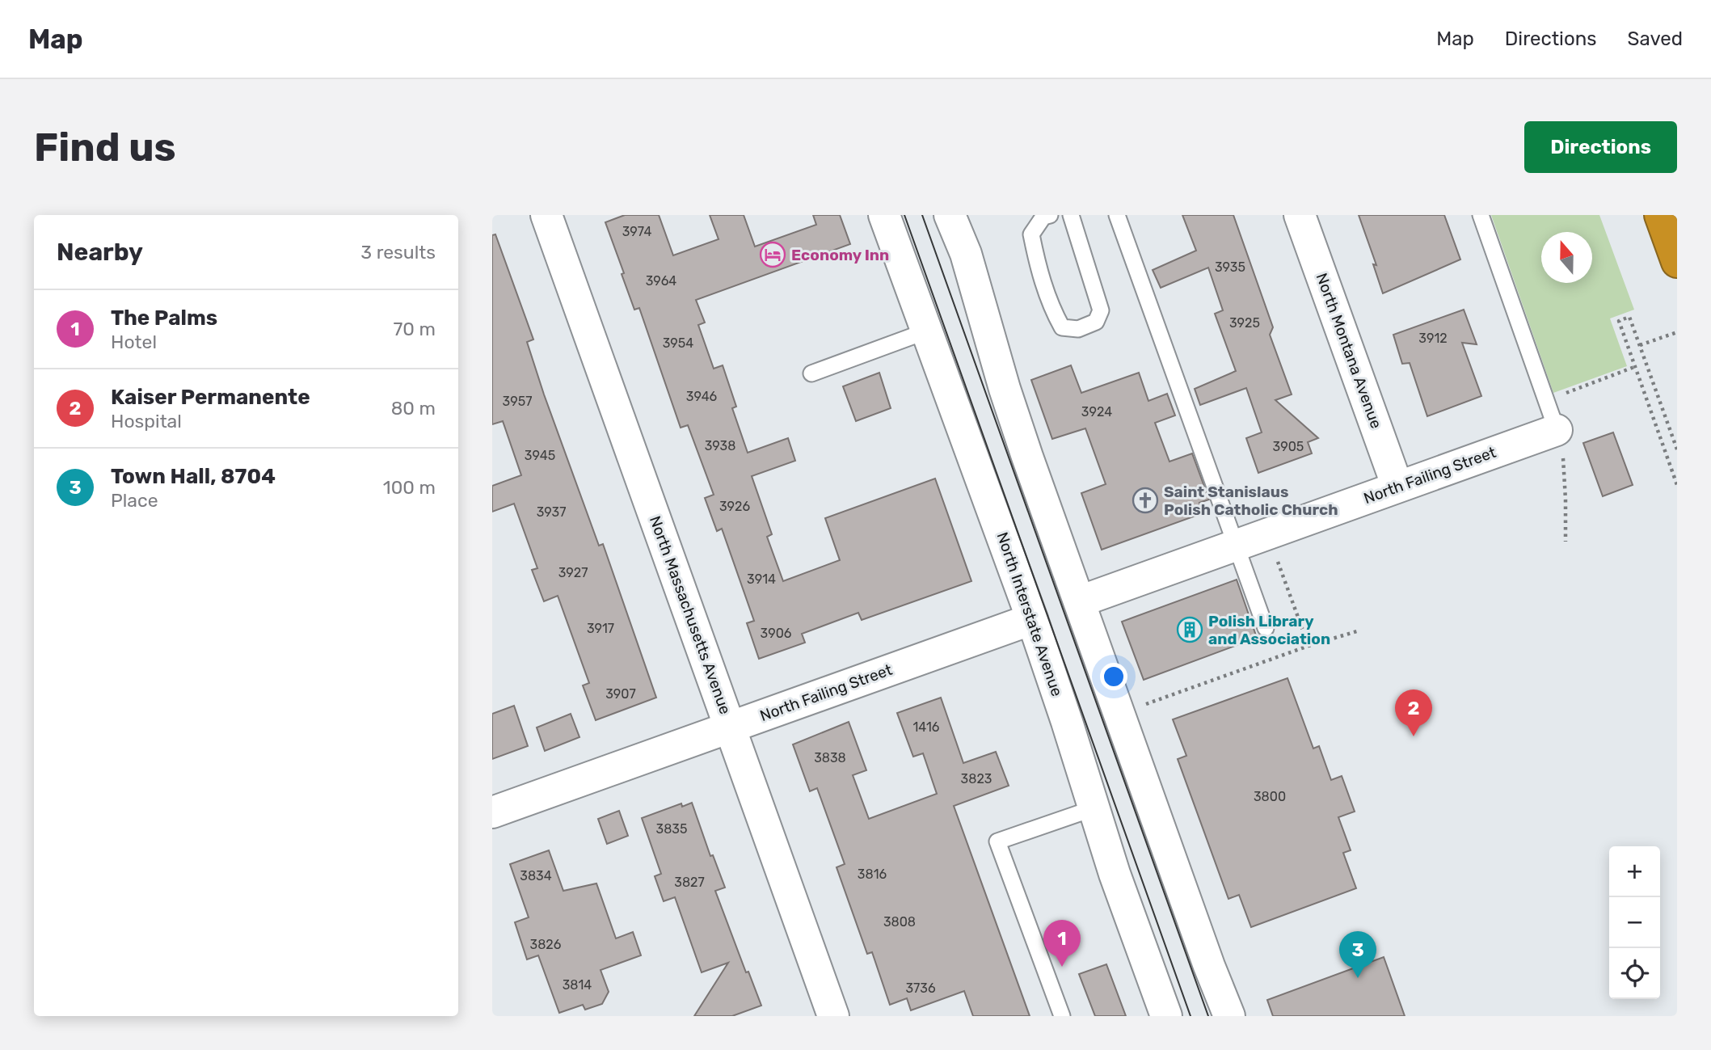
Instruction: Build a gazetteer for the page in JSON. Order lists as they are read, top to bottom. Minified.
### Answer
{"streets":{"street":["North Montana Avenue","North Failing Street","North Interstate Avenue","North Massachusetts Avenue"]},"crossings":[["North Montana Avenue","North Failing Street"],["North Failing Street","North Interstate Avenue"],["North Failing Street","North Massachusetts Avenue"]],"places":{"hotel":["Economy Inn"],"church":["Saint Stanislaus Polish Catholic Church"],"building":["Polish Library and Association"]},"house_numbers":["3974","3935","3964","3925","3912","3954","3946","3957","3924","3938","3905","3945","3926","3937","3927","3914","3917","3906","3907","1416","3838","3823","3800","3835","3816","3834","3827","3808","3826","3814","3736"],"north":"top","page":{"header":"Map","nav":["Map","Directions","Saved"],"buttons":"Directions","title":"Find us","heading":["Nearby","3 results"],"list":[{"mark":"1","name":"The Palms","note":"Hotel","value":"70 m"},{"mark":"2","name":"Kaiser Permanente","note":"Hospital","value":"80 m"},{"mark":"3","name":"Town Hall, 8704","note":"Place","value":"100 m"}],"pins":["2","1","3"],"map_buttons":["+","−"]}}
